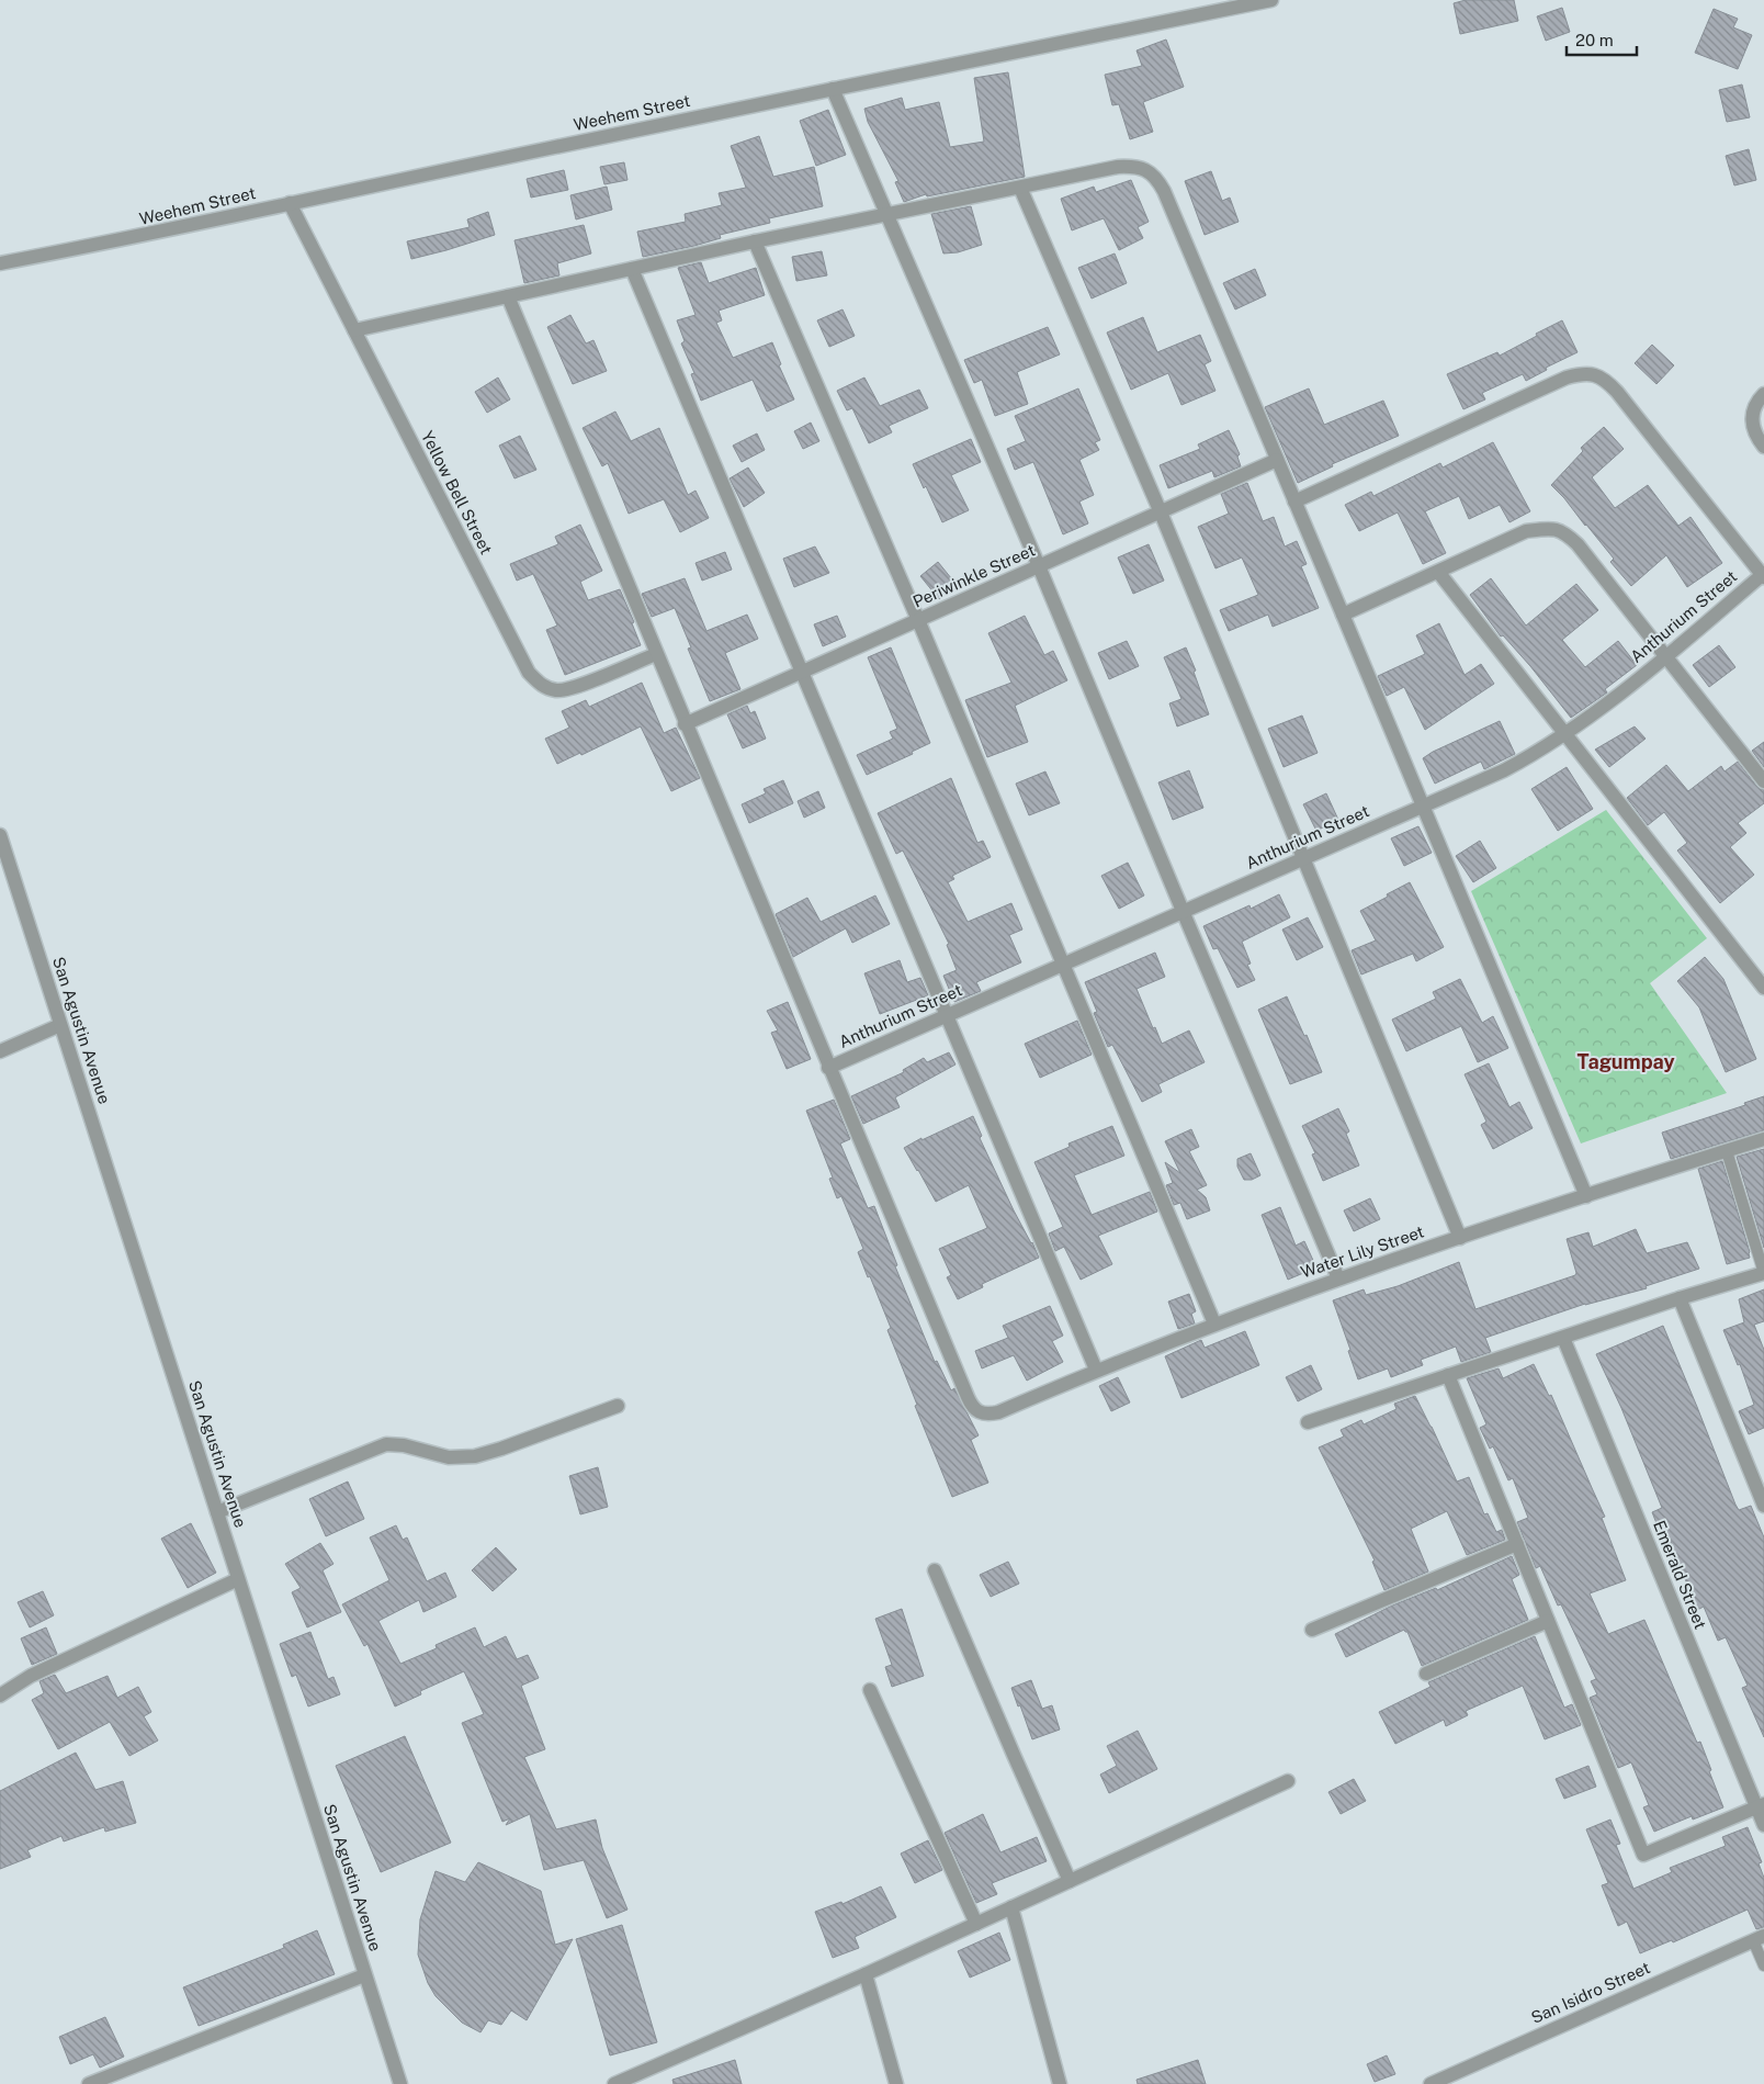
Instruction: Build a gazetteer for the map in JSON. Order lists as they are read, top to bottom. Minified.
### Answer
{"streets":{"street":["Weehem Street","Yellow Bell Street","Periwinkle Street","Anthurium Street","San Agustin Avenue","Water Lily Street","Emerald Street","San Isidro Street"]},"crossings":[["Weehem Street","Yellow Bell Street"],["Anthurium Street","Water Lily Street"]],"districts":["Tagumpay"],"scale_bar":"20 m"}
